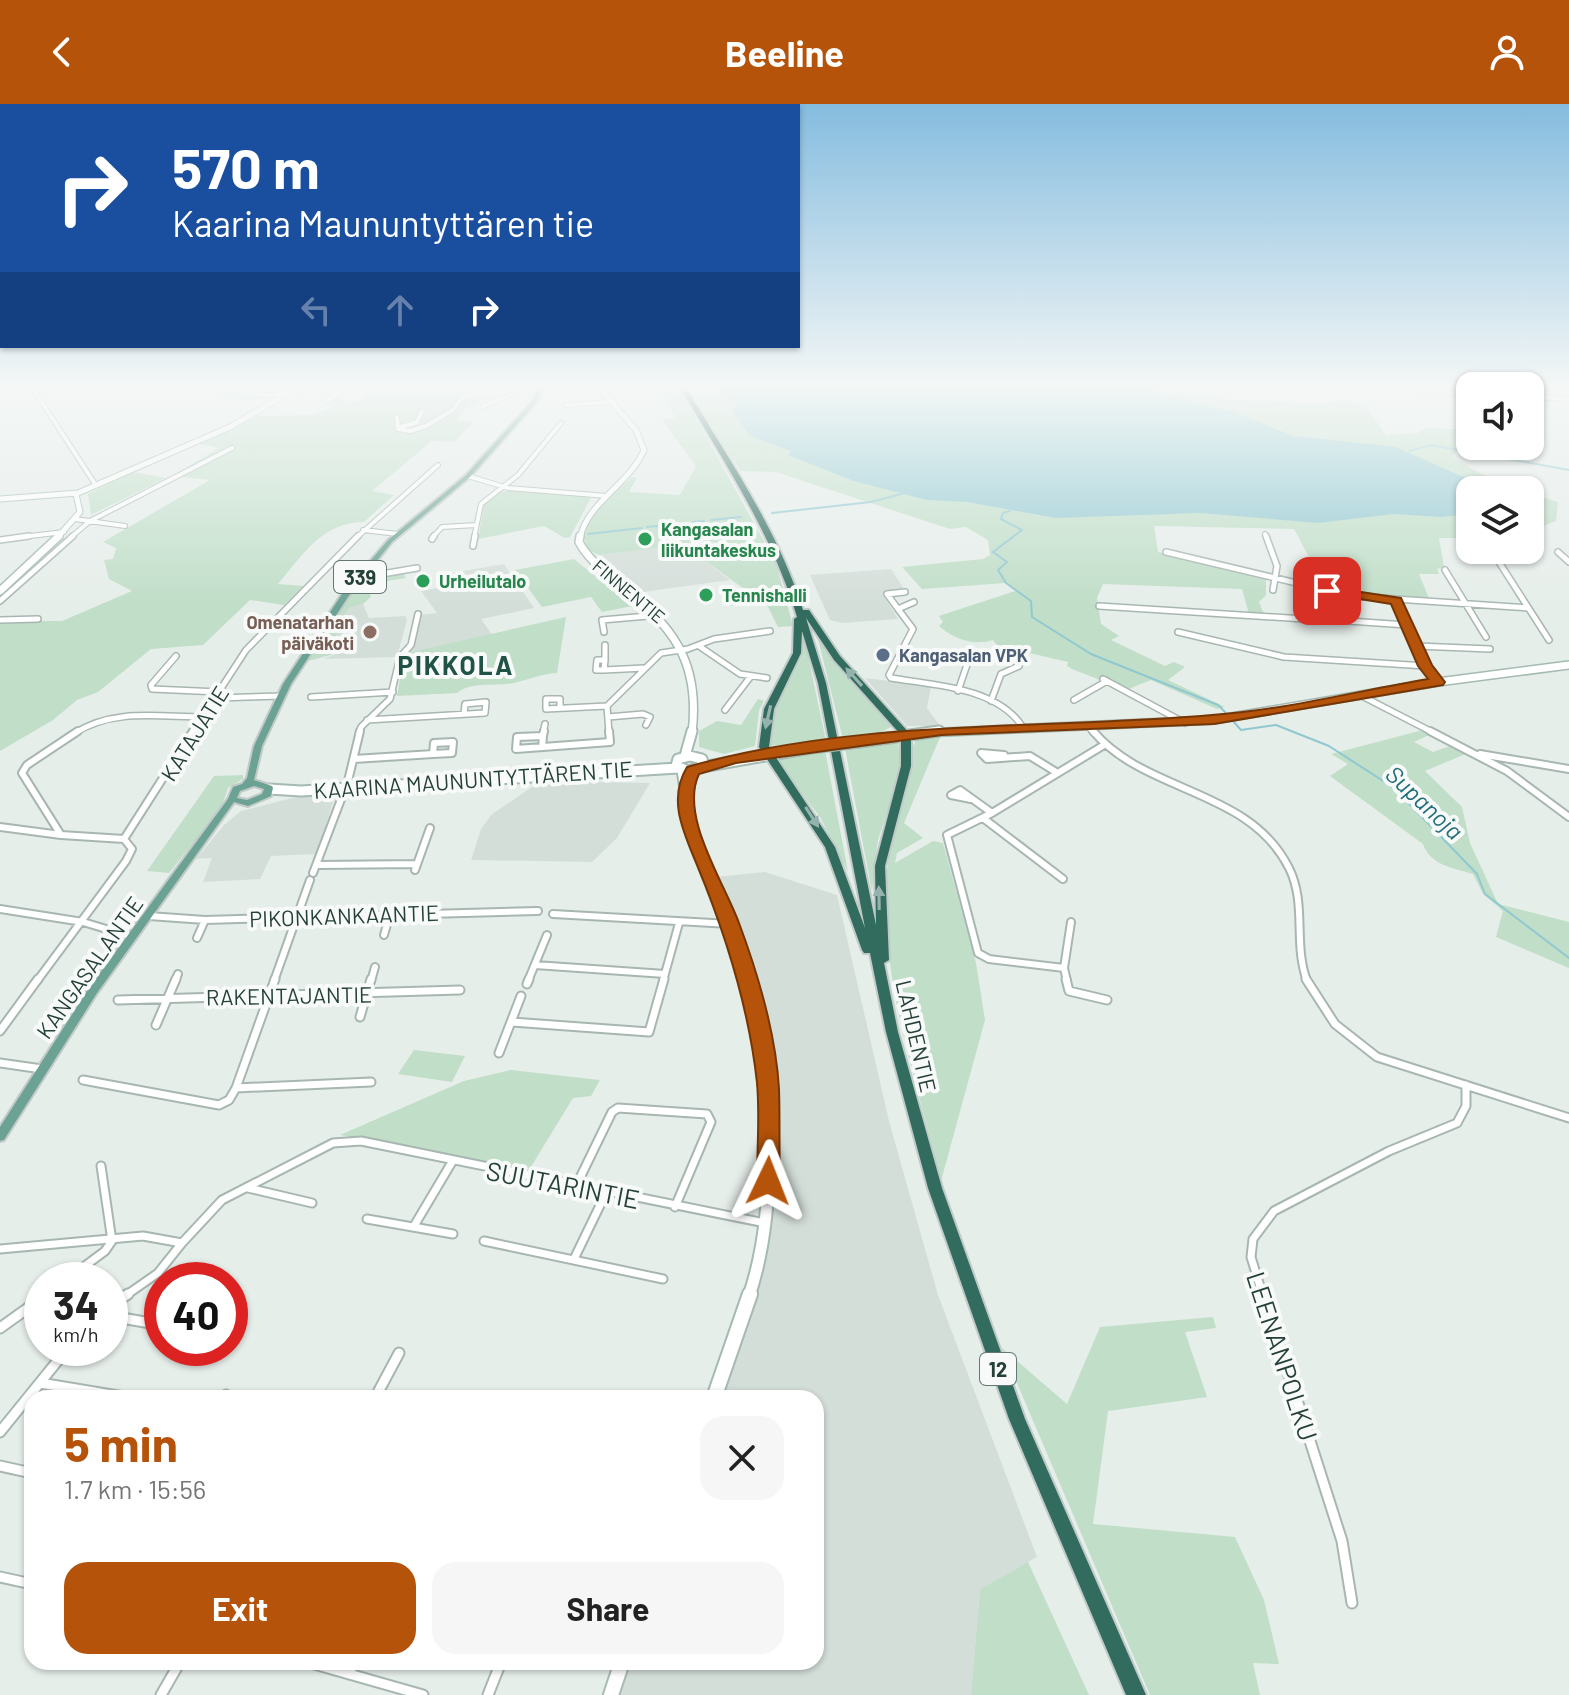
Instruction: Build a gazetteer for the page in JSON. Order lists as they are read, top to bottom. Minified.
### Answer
{"streets":{"highway":["LAHDENTIE","12"],"main road":["339","FINNENTIE","KAARINA MAUNUNTYTTÄREN TIE","KANGASALANTIE"],"street":["KATAJATIE","PIKONKANKAANTIE","RAKENTAJANTIE","SUUTARINTIE","LEENANPOLKU"]},"crossings":[["339","KAARINA MAUNUNTYTTÄREN TIE"],["339","KANGASALANTIE"],["FINNENTIE","KAARINA MAUNUNTYTTÄREN TIE"],["PIKONKANKAANTIE","KANGASALANTIE"]],"districts":["PIKKOLA"],"water":["Supanoja"],"places":["Kangasalan liikuntakeskus","Urheilutalo","Tennishalli","Omenatarhan päiväkoti","Kangasalan VPK"],"page":{"header":"Beeline","turn":["570 m","Kaarina Maununtyttären tie"],"speed":"34 km/h","limit":"40","heading":["5 min","1.7 km · 15:56"],"buttons":["Exit","Share"]}}
